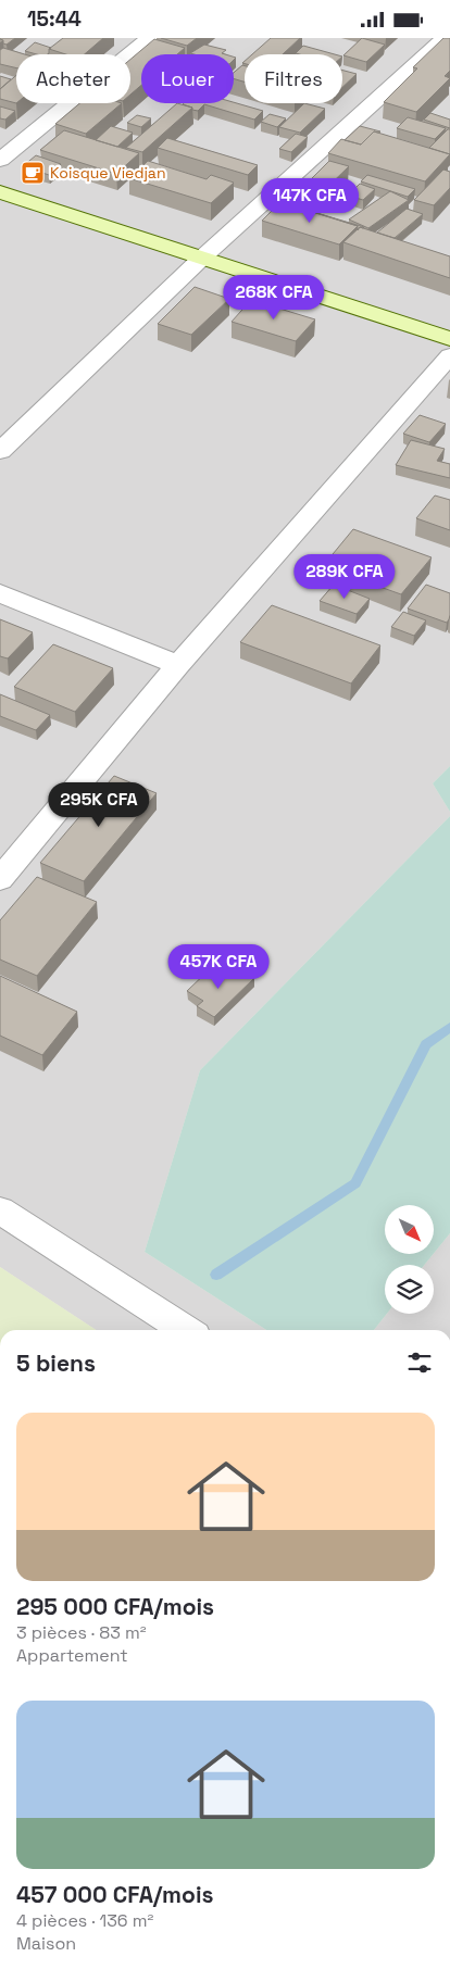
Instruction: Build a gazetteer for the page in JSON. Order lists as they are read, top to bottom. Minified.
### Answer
{"places":{"cafe":["Koisque Viedjan"]},"north":"bottom right","page":{"status":"15:44","chip":["Acheter","Louer","Filtres"],"price":["147K CFA","268K CFA","289K CFA","295K CFA","457K CFA"],"heading":"5 biens","list":[{"name":"295 000 CFA/mois","note":"3 pièces · 83 m² · Appartement"},{"name":"457 000 CFA/mois","note":"4 pièces · 136 m² · Maison"}]}}
